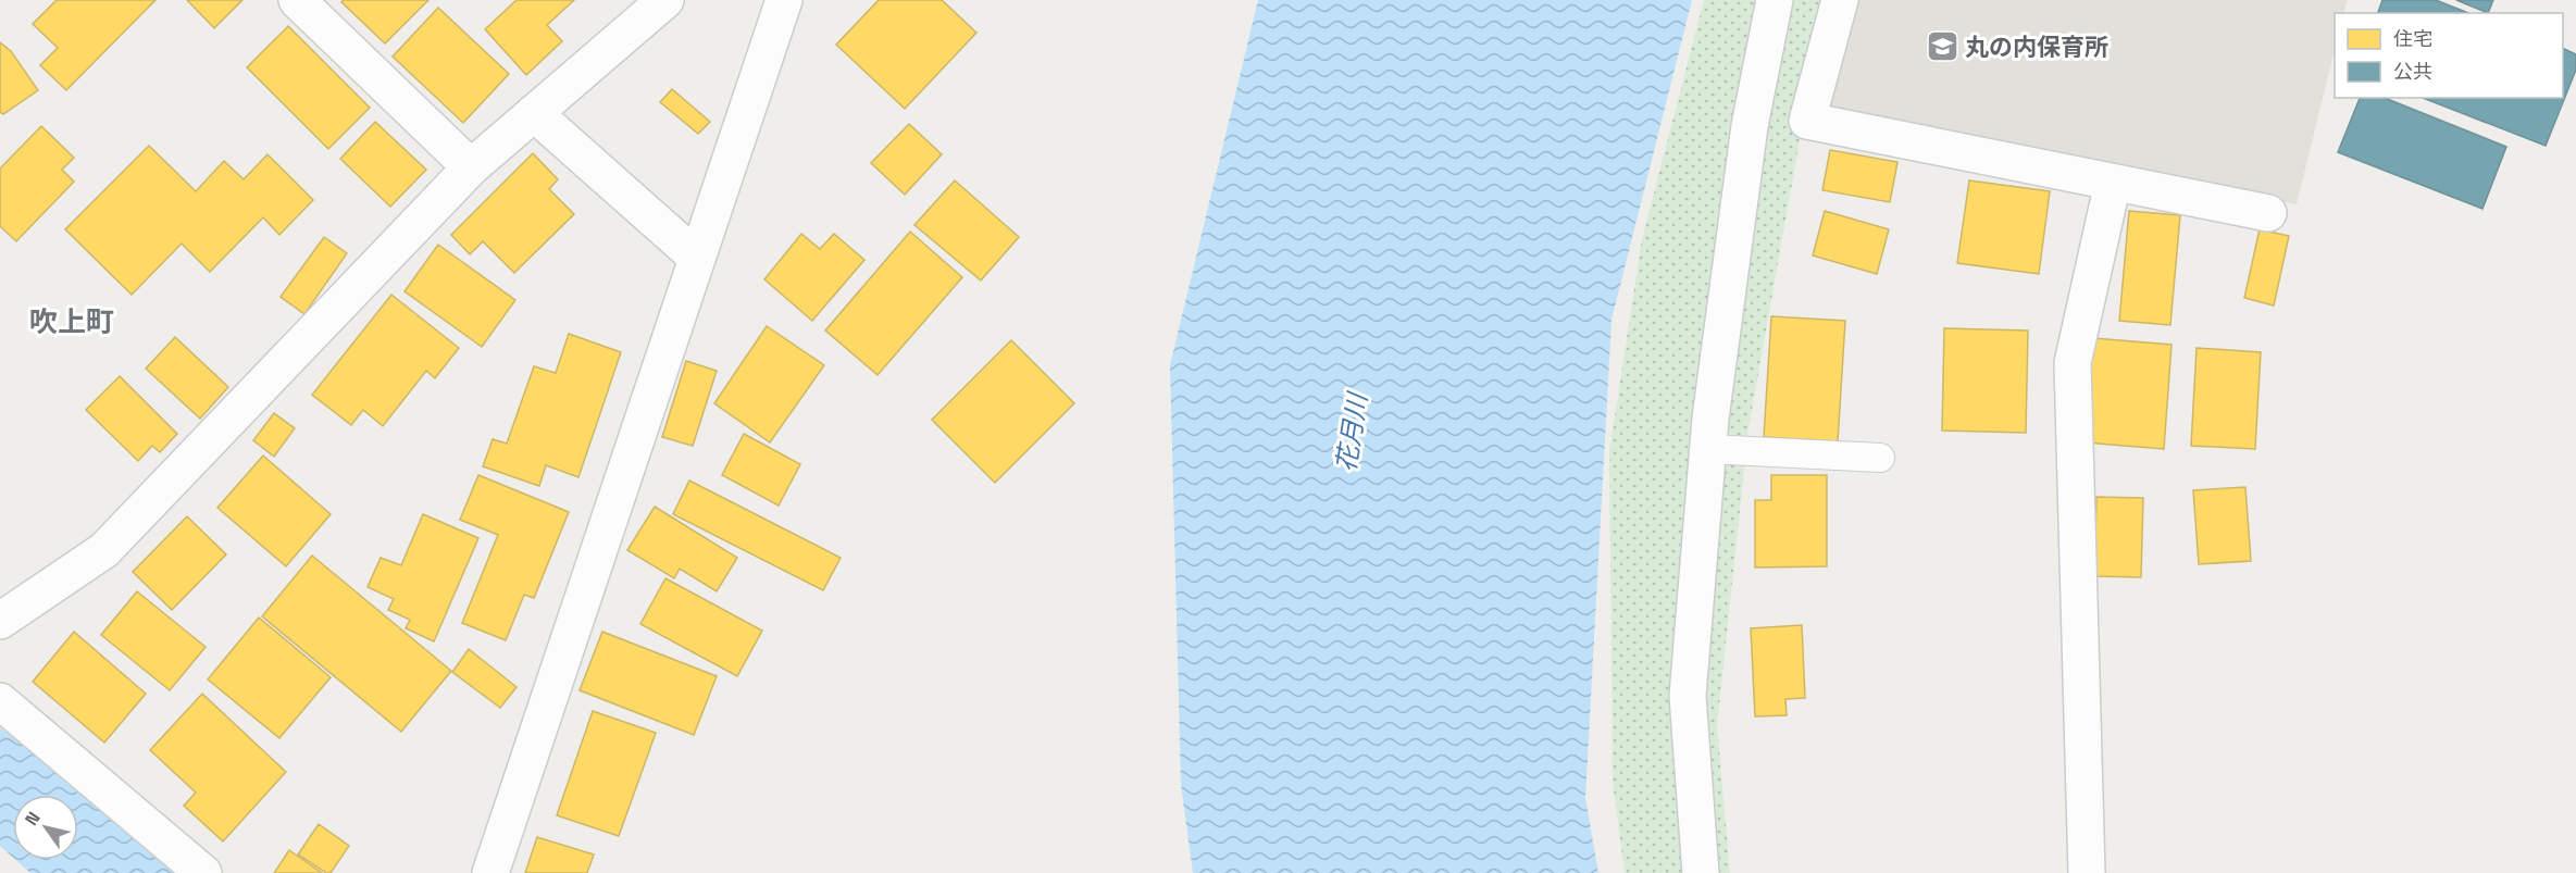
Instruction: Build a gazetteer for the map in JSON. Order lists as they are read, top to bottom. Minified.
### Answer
{"districts":["吹上町"],"water":["花月川"],"places":{"school or university":["丸の内保育所"]},"legend":["住宅","公共"],"north":"top left"}
